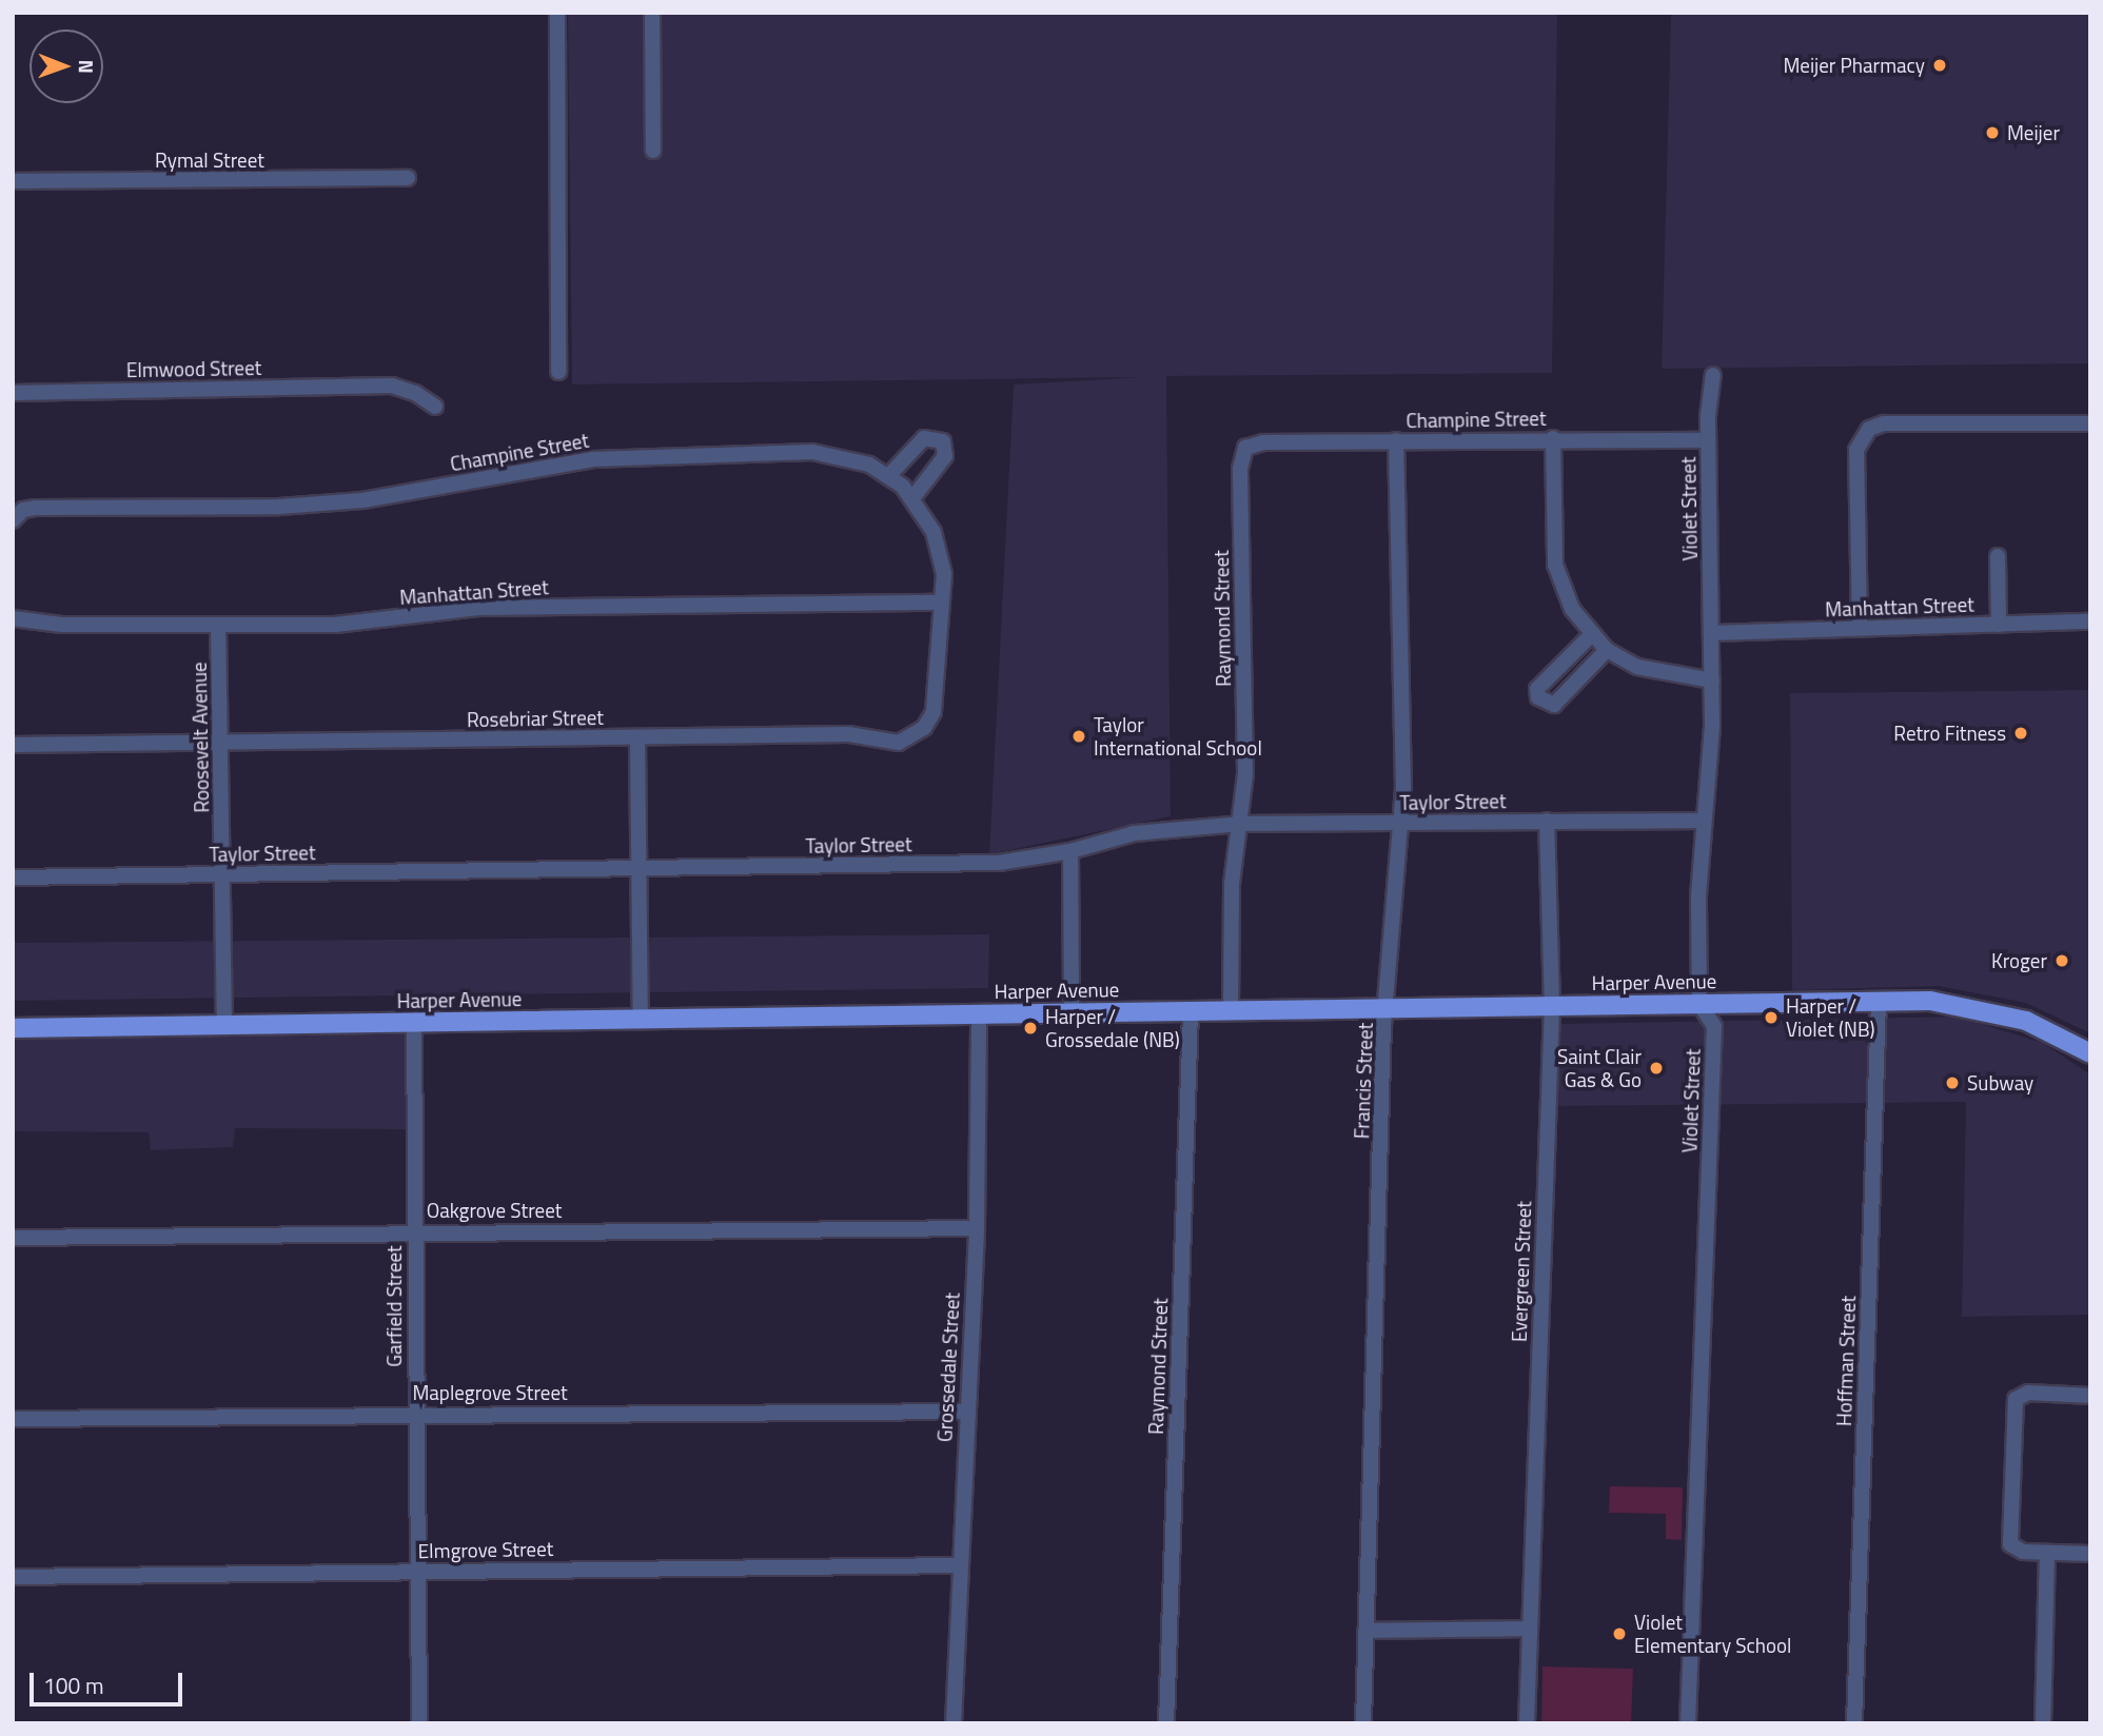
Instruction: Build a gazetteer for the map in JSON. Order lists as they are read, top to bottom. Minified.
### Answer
{"streets":{"main road":["Harper Avenue"],"street":["Rymal Street","Elmwood Street","Champine Street","Violet Street","Manhattan Street","Raymond Street","Rosebriar Street","Roosevelt Avenue","Taylor Street","Francis Street","Oakgrove Street","Evergreen Street","Garfield Street","Hoffman Street","Grossedale Street","Maplegrove Street","Elmgrove Street"]},"crossings":[["Champine Street","Violet Street"],["Champine Street","Manhattan Street"],["Champine Street","Raymond Street"],["Champine Street","Rosebriar Street"],["Champine Street","Francis Street"],["Violet Street","Manhattan Street"],["Violet Street","Taylor Street"],["Violet Street","Harper Avenue"],["Manhattan Street","Rosebriar Street"],["Manhattan Street","Roosevelt Avenue"],["Raymond Street","Taylor Street"],["Raymond Street","Harper Avenue"],["Rosebriar Street","Roosevelt Avenue"],["Roosevelt Avenue","Taylor Street"],["Roosevelt Avenue","Harper Avenue"],["Taylor Street","Francis Street"],["Taylor Street","Evergreen Street"],["Harper Avenue","Francis Street"],["Harper Avenue","Evergreen Street"],["Harper Avenue","Garfield Street"],["Harper Avenue","Hoffman Street"],["Harper Avenue","Grossedale Street"],["Oakgrove Street","Garfield Street"],["Oakgrove Street","Grossedale Street"],["Garfield Street","Maplegrove Street"],["Garfield Street","Elmgrove Street"],["Grossedale Street","Maplegrove Street"],["Grossedale Street","Elmgrove Street"]],"places":["Meijer Pharmacy","Meijer","Retro Fitness","Taylor International School","Kroger","Harper / Violet (NB)","Harper / Grossedale (NB)","Saint Clair Gas & Go","Subway","Violet Elementary School"],"scale_bar":"100 m","north":"right"}
